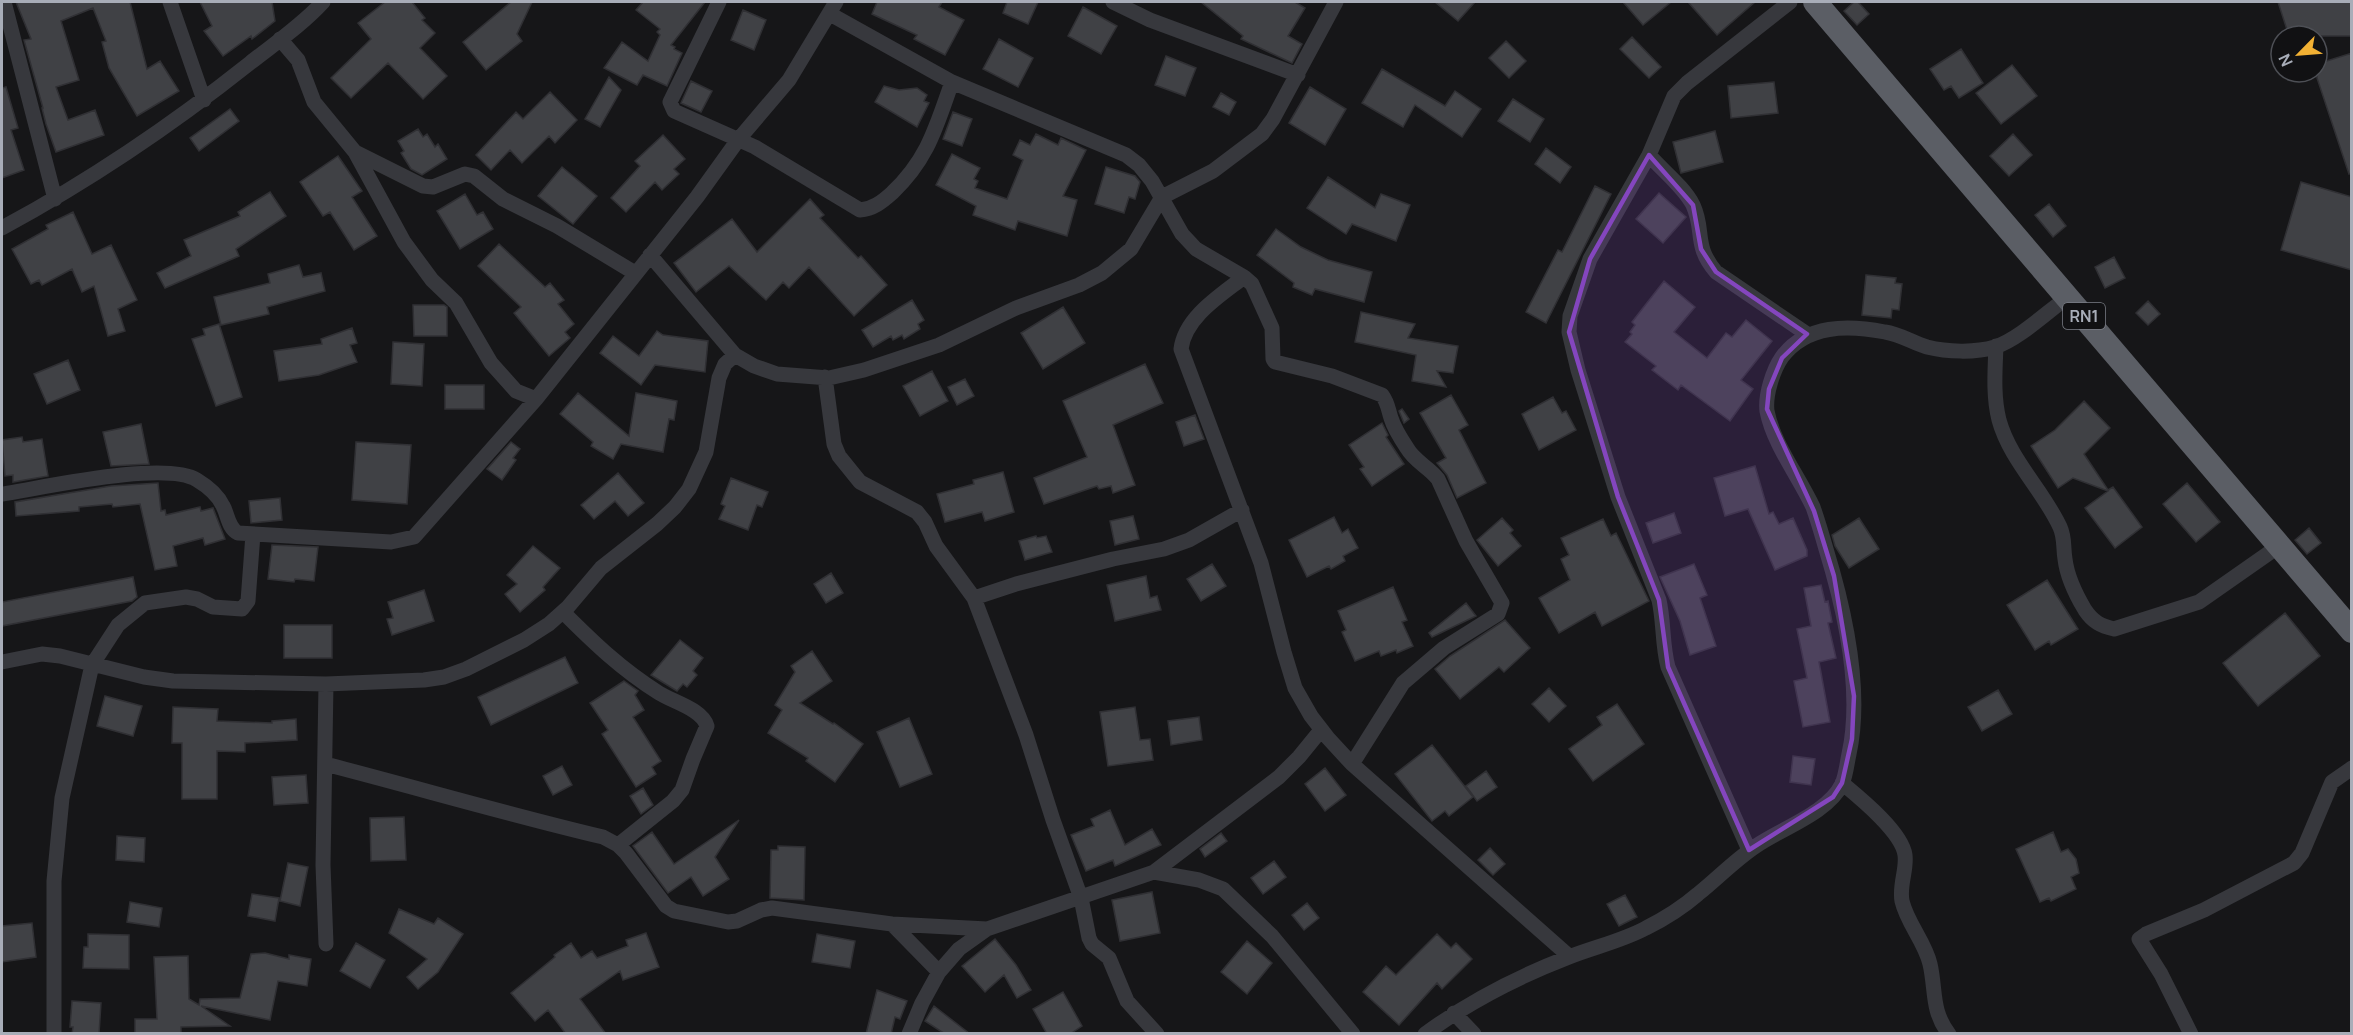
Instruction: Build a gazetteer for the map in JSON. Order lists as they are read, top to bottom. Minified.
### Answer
{"streets":{"highway":["RN1"]},"north":"bottom left"}
